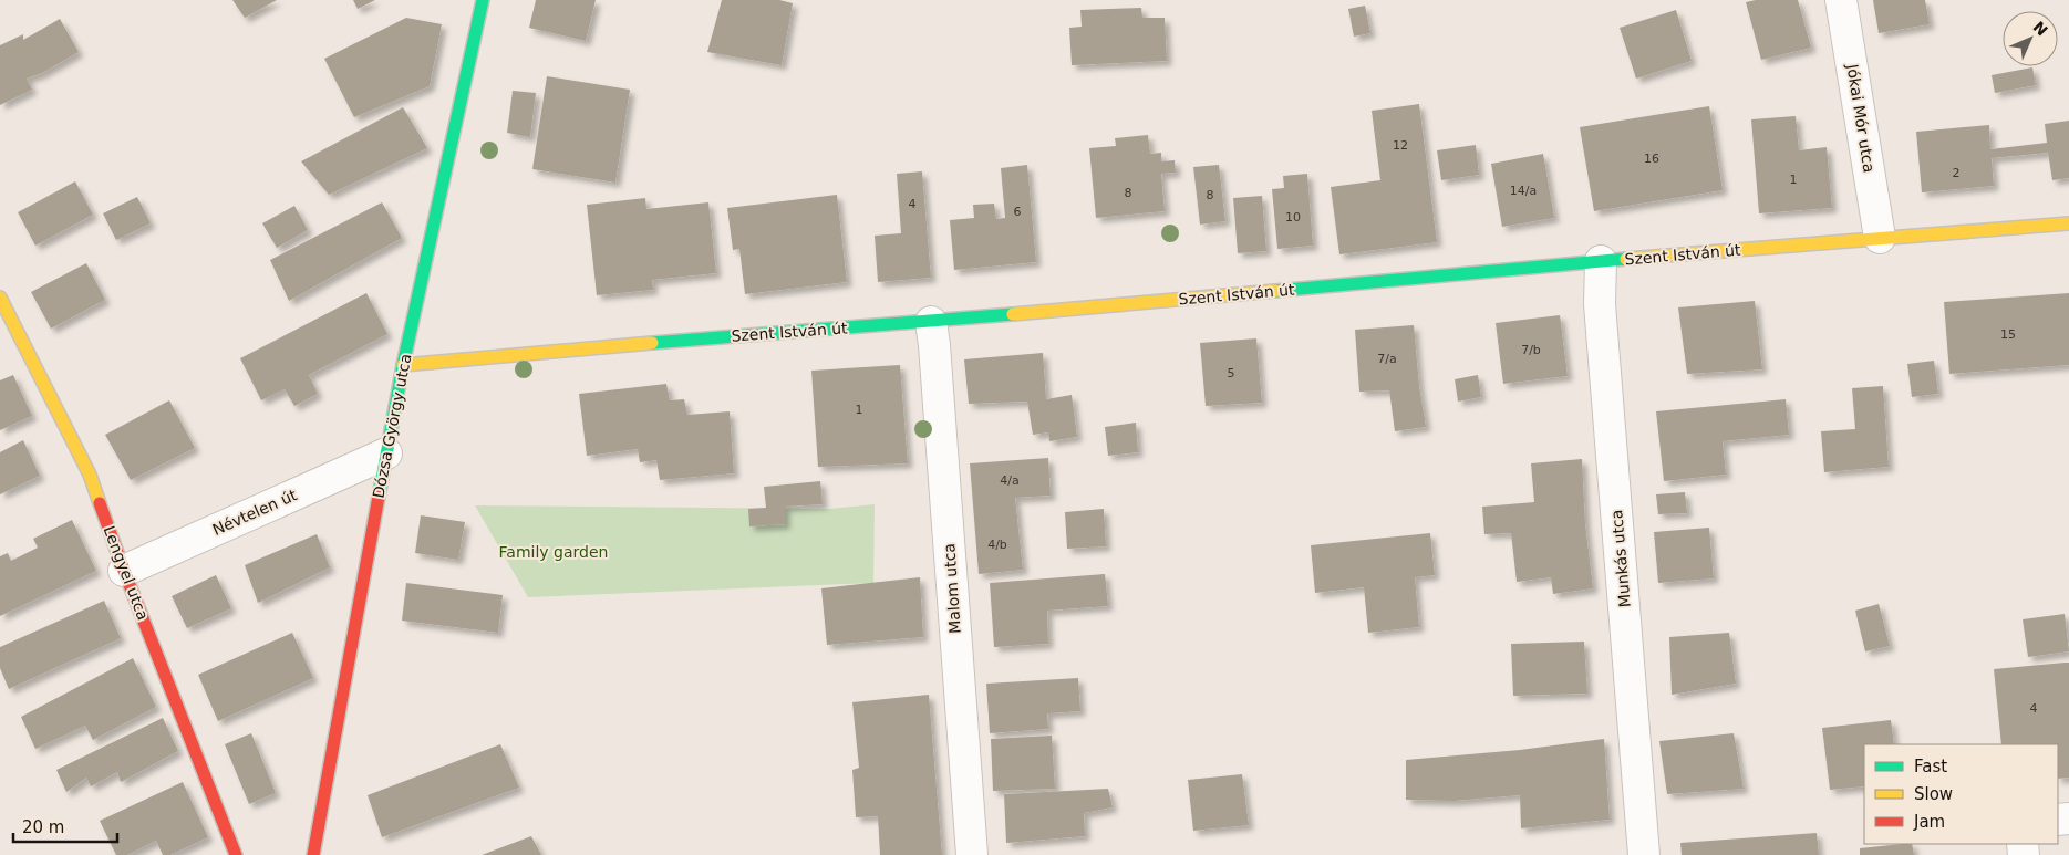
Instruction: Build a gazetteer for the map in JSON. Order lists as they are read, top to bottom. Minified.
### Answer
{"streets":{"street":["Jókai Mór utca","Szent István út","Dózsa György utca","Névtelen út","Munkás utca","Lengyel utca","Malom utca"]},"crossings":[["Jókai Mór utca","Szent István út"],["Szent István út","Dózsa György utca"],["Szent István út","Munkás utca"],["Szent István út","Malom utca"],["Dózsa György utca","Névtelen út"],["Névtelen út","Lengyel utca"]],"parks":["Family garden"],"house_numbers":["12","16","2","1","14/a","8","8","4","6","10","15","7/b","7/a","5","1","4/a","4/b","4"],"legend":["Fast","Slow","Jam"],"scale_bar":"20 m","north":"top right"}
